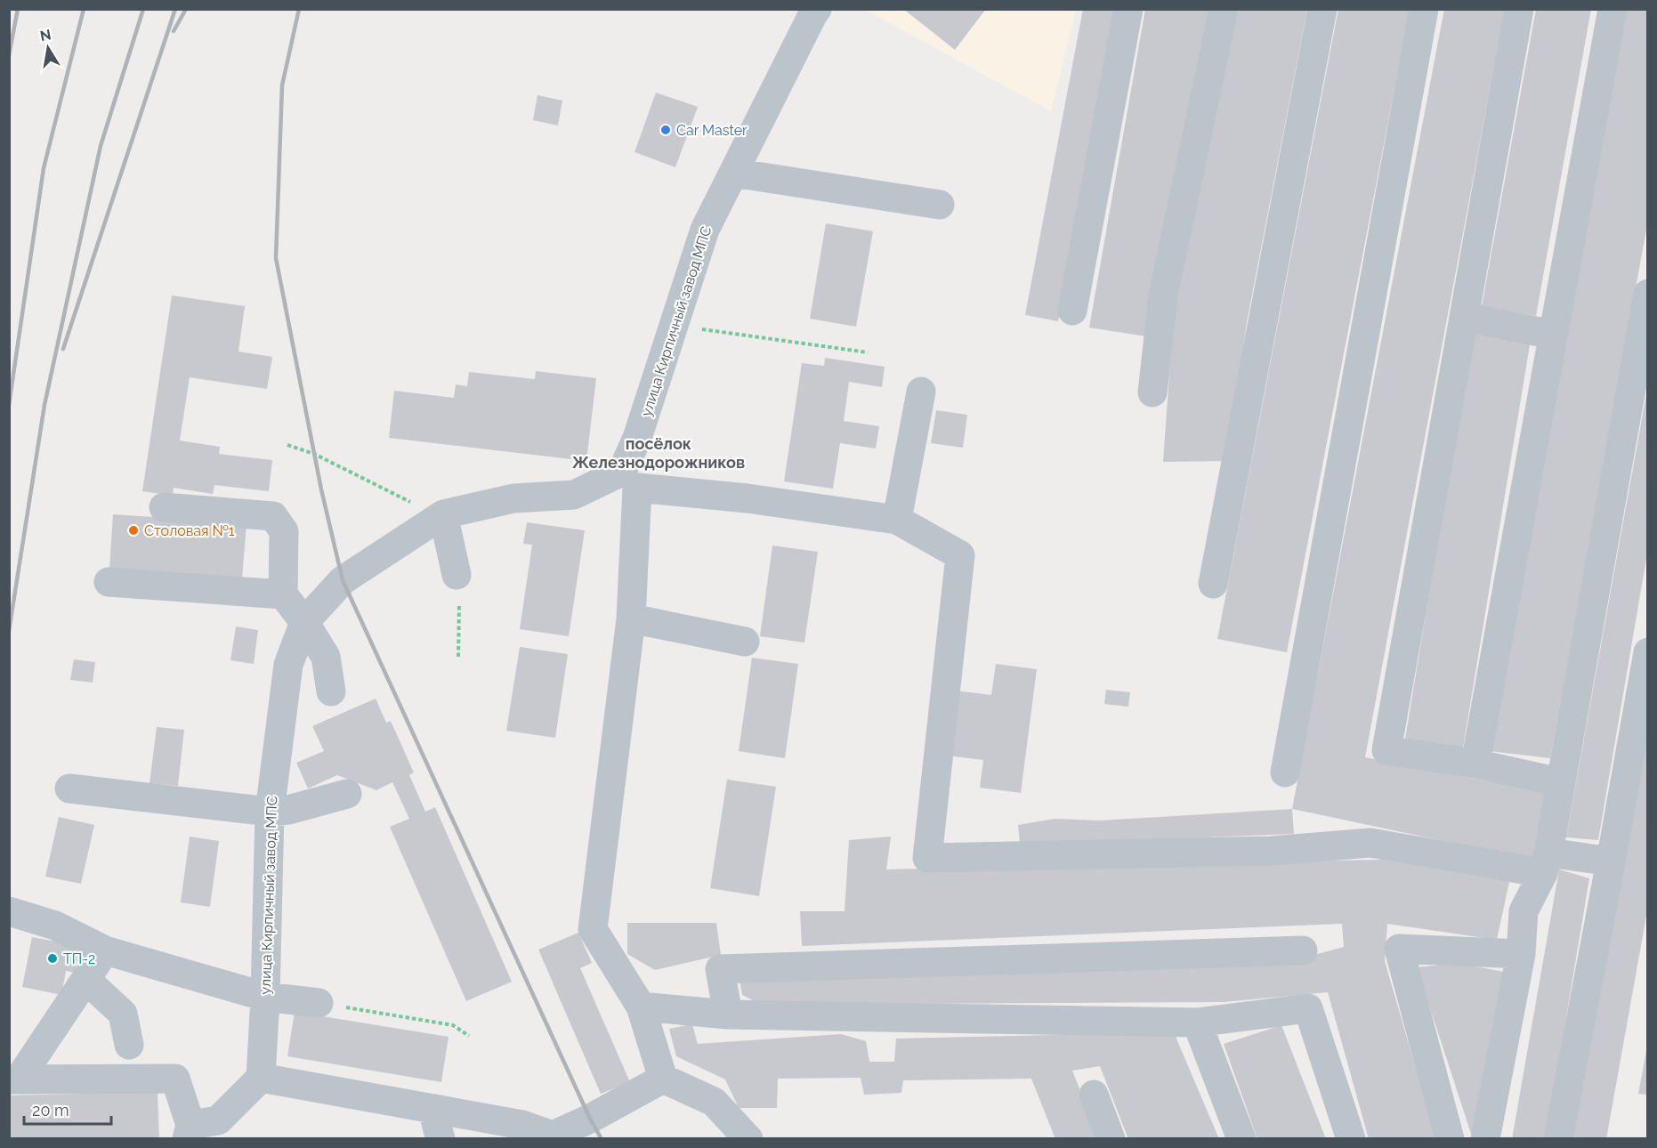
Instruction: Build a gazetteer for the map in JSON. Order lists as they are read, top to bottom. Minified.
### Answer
{"streets":{"street":["улица Кирпичный завод МПС"]},"districts":["посёлок Железнодорожников"],"places":["Car Master","Столовая №1","ТП-2"],"scale_bar":"20 m","north":"top"}
